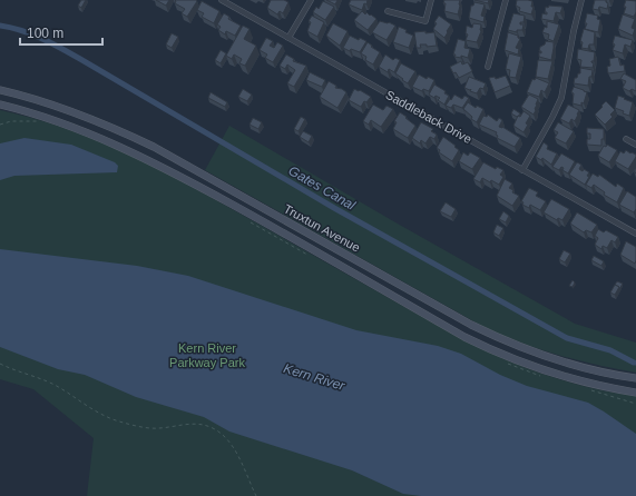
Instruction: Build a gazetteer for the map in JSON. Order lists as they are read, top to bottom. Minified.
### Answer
{"streets":{"main road":["Truxtun Avenue"],"street":["Saddleback Drive"]},"water":["Gates Canal","Kern River"],"parks":["Kern River Parkway Park"],"scale_bar":"100 m"}
